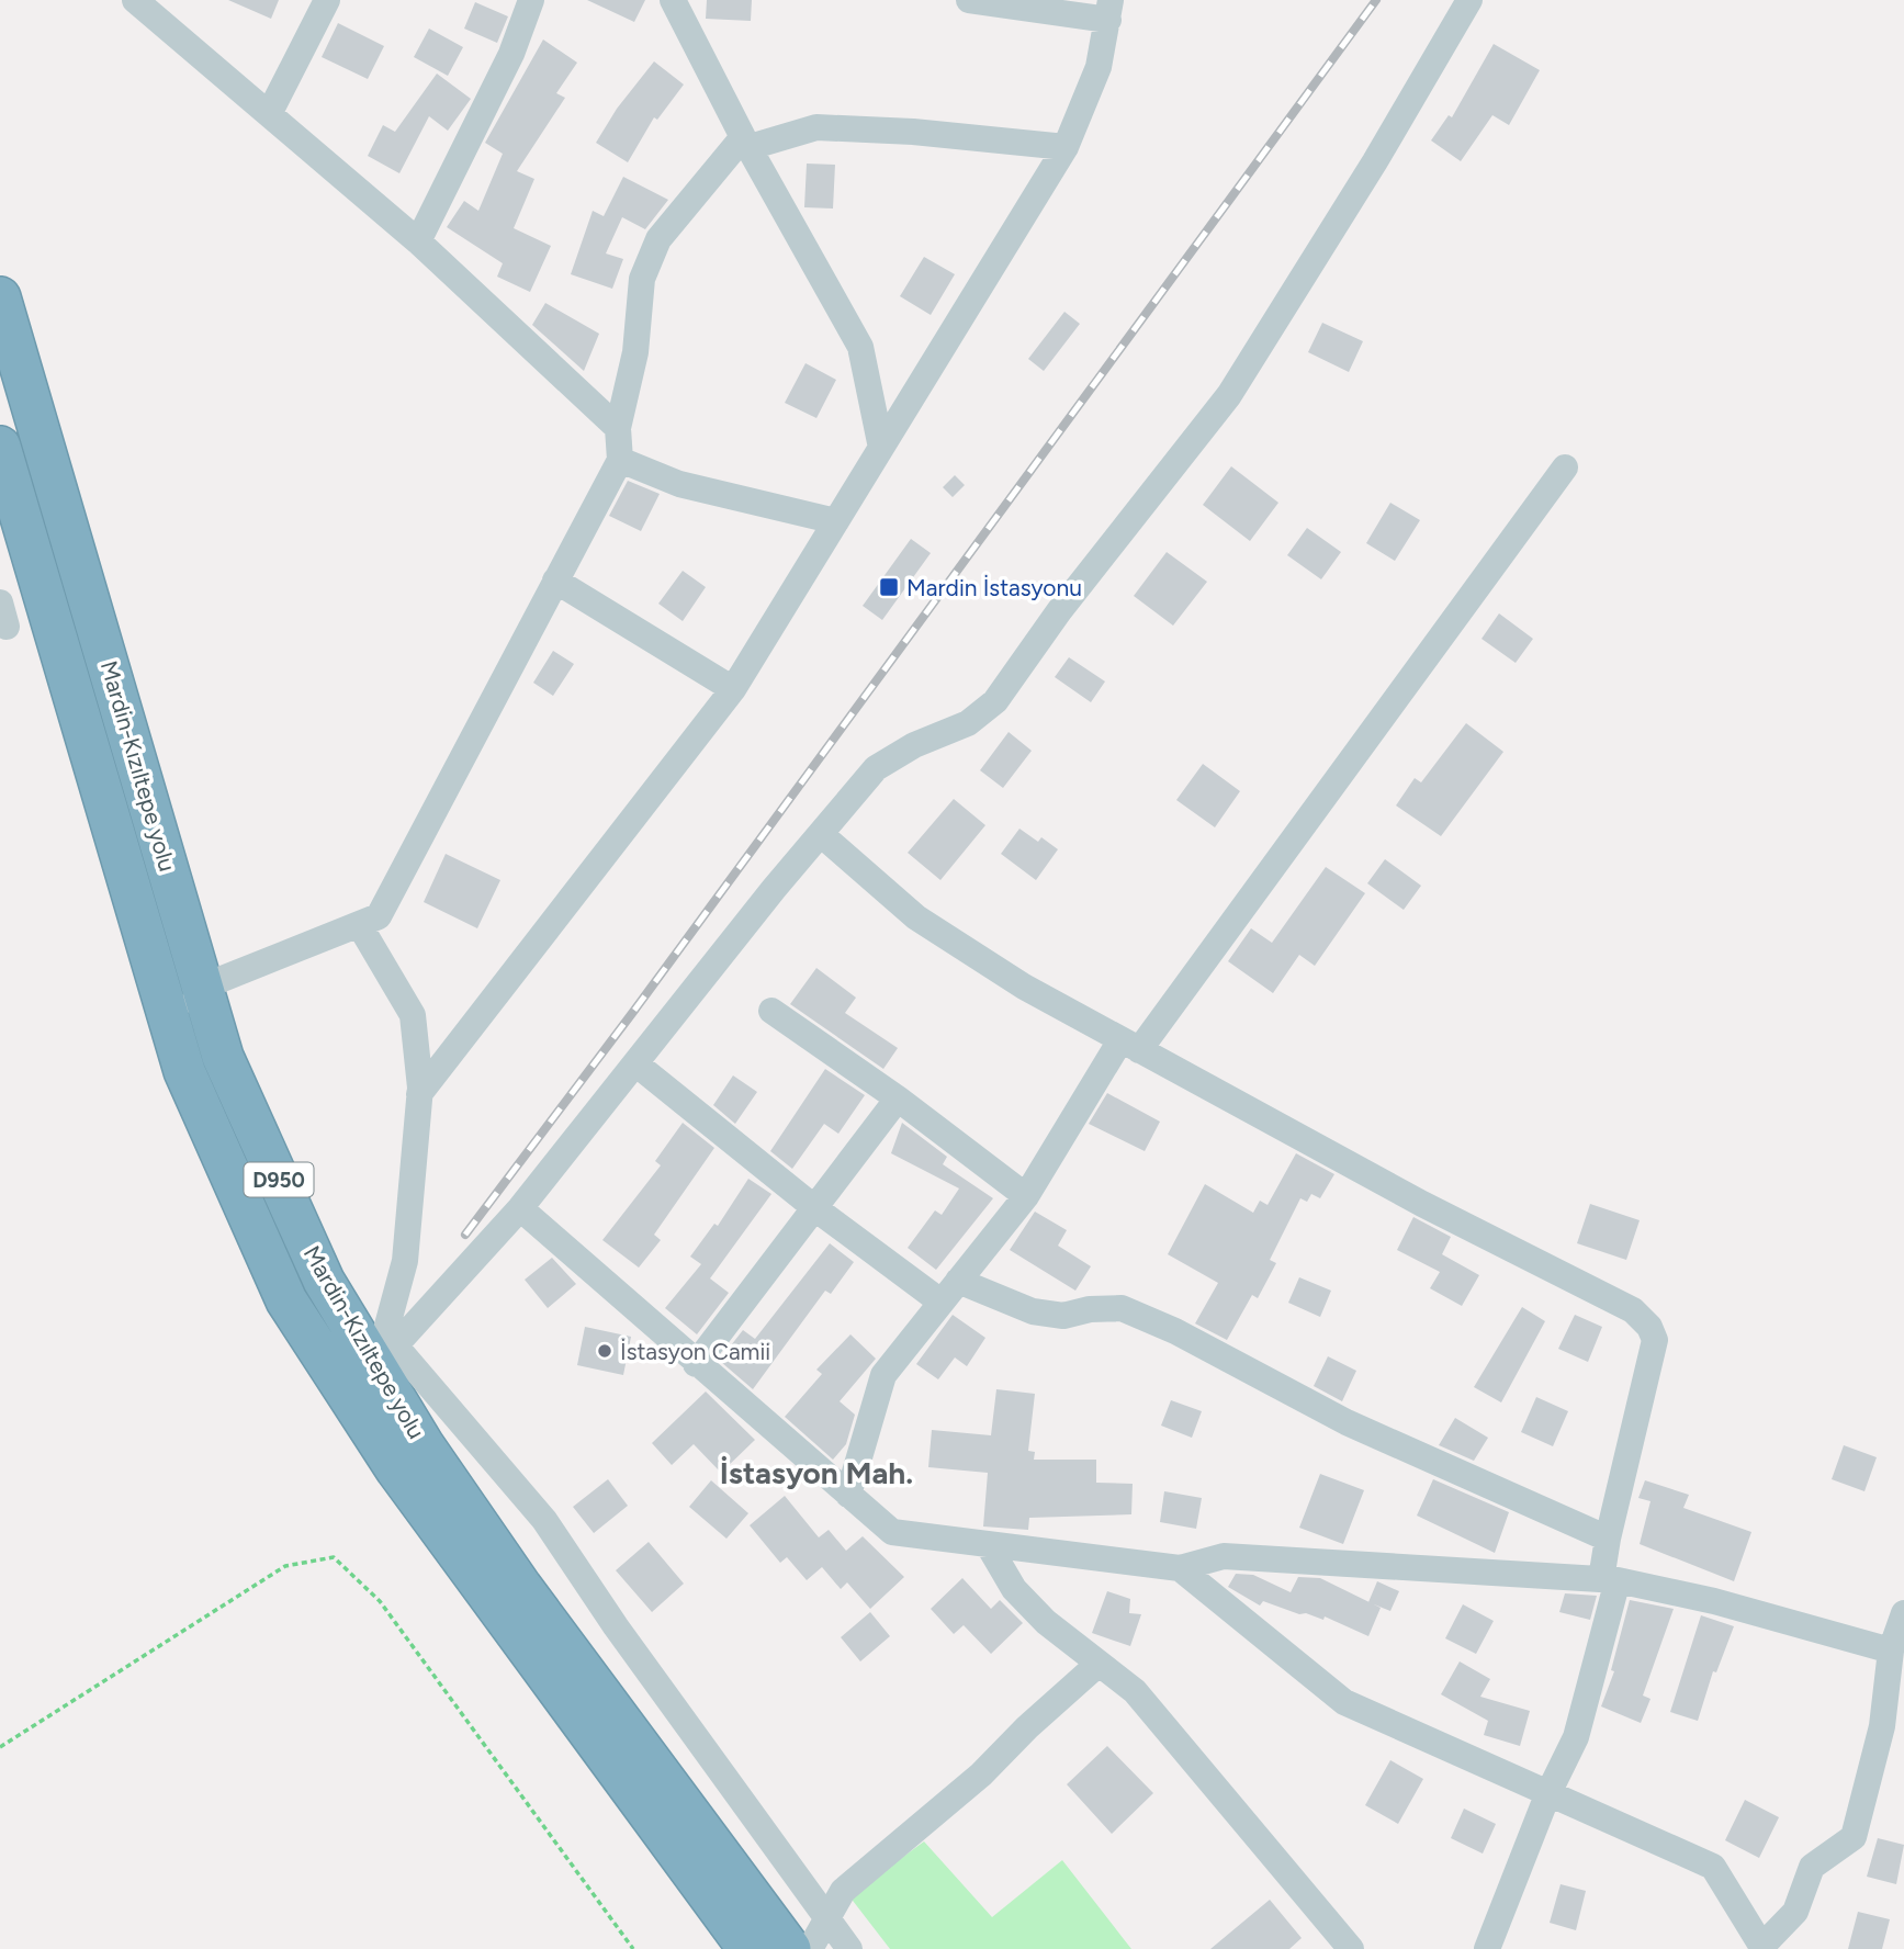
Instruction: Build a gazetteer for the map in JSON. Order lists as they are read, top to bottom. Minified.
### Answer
{"streets":{"highway":["Mardin-Kızıltepe yolu","D950"]},"districts":["İstasyon Mah."],"places":{"transit":["Mardin İstasyonu"],"other":["İstasyon Camii"]}}
